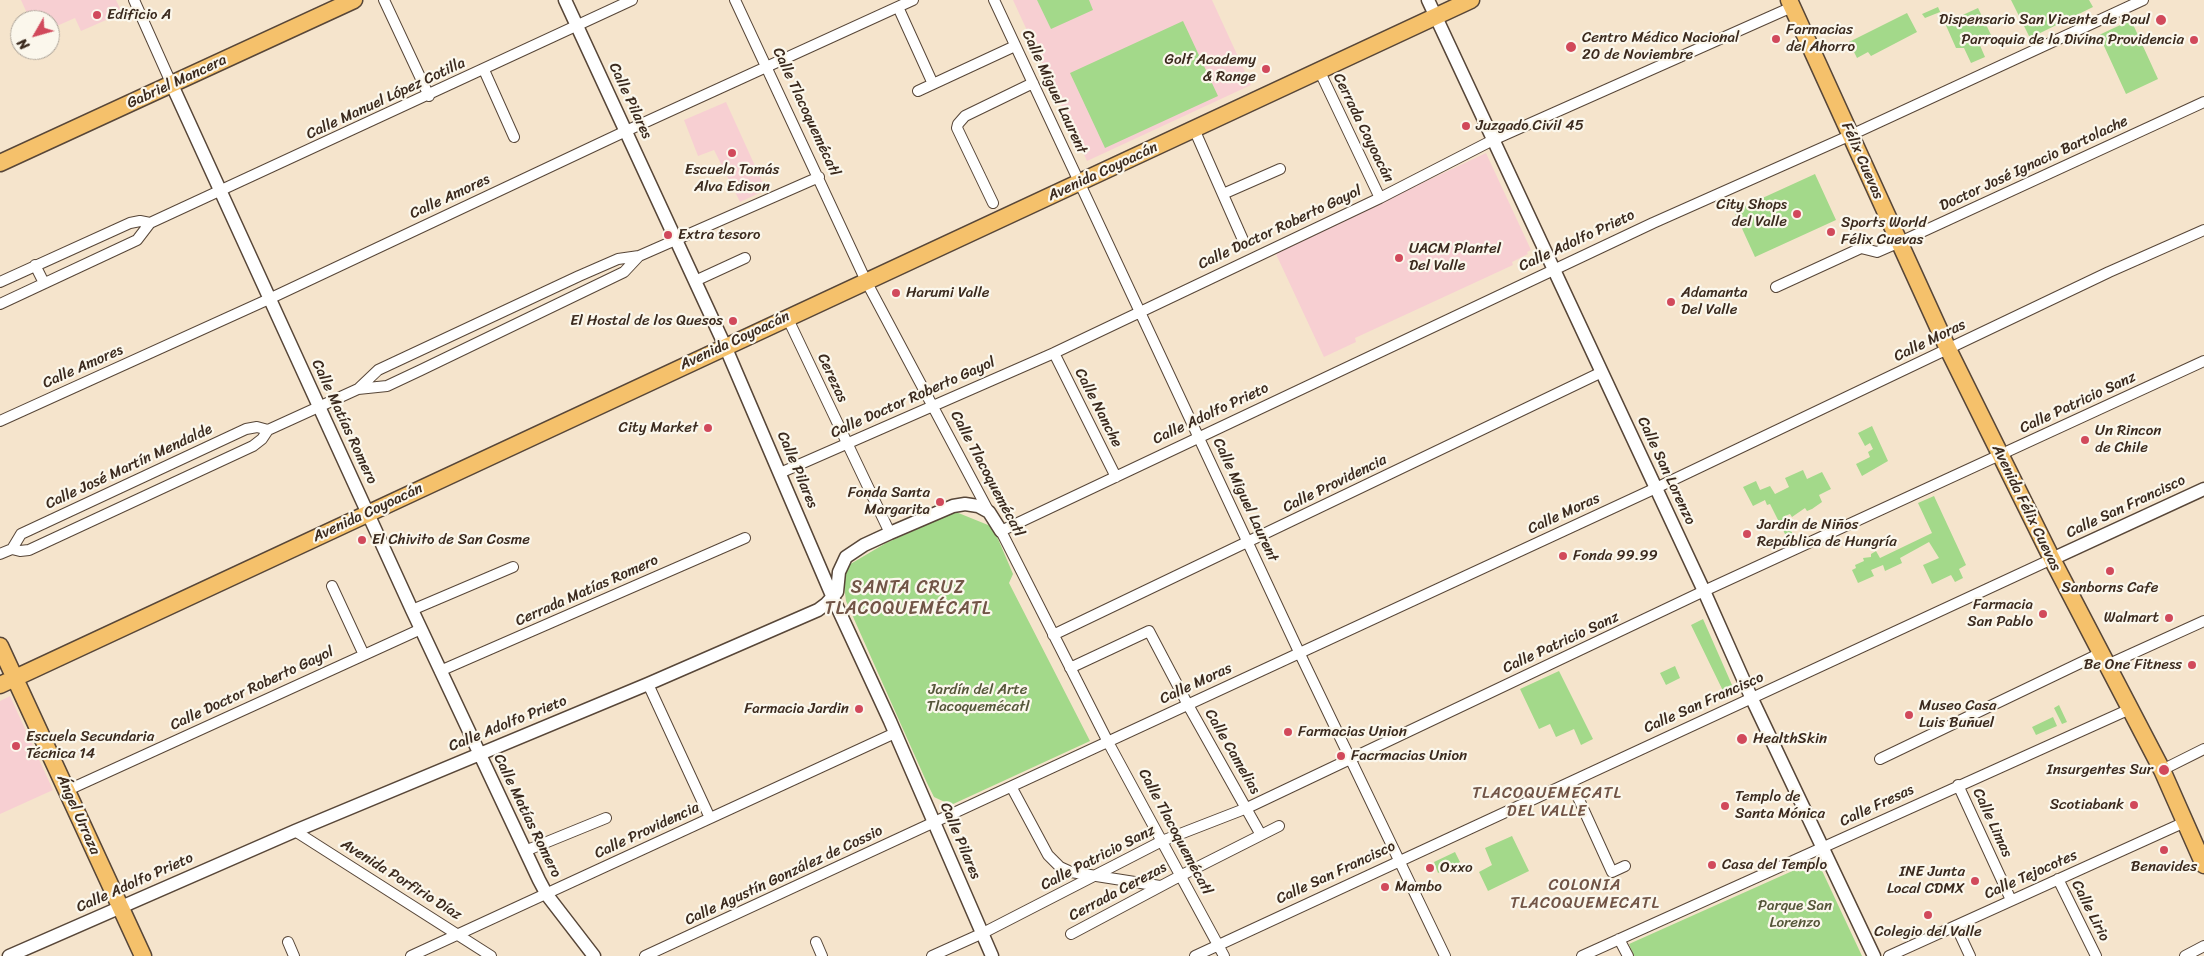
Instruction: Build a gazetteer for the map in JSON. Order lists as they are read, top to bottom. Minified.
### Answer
{"streets":{"main road":["Gabriel Mancera","Félix Cuevas","Avenida Coyoacán","Avenida Félix Cuevas","Ángel Urraza"],"street":["Calle Miguel Laurent","Calle Manuel López Cotilla","Calle Pilares","Calle Tlacoquemécatl","Cerrada Coyoacán","Doctor José Ignacio Bartolache","Calle Amores","Calle Doctor Roberto Gayol","Calle Adolfo Prieto","Calle Moras","Cerezas","Calle Patricio Sanz","Calle Nanche","Calle Matías Romero","Calle José Martín Mendalde","Calle San Lorenzo","Calle Providencia","Calle San Francisco","Cerrada Matías Romero","Calle Camelias","Calle Fresas","Calle Limas","Calle Tejocotes","Calle Agustín González de Cossio","Avenida Porfirio Díaz","Cerrada Cerezas","Calle Lirio"]},"crossings":[["Gabriel Mancera","Calle Matías Romero"],["Calle Miguel Laurent","Avenida Coyoacán"],["Calle Miguel Laurent","Calle Doctor Roberto Gayol"],["Calle Miguel Laurent","Calle Adolfo Prieto"],["Calle Miguel Laurent","Calle Moras"],["Calle Miguel Laurent","Calle Patricio Sanz"],["Calle Miguel Laurent","Calle Providencia"],["Calle Miguel Laurent","Calle San Francisco"],["Calle Manuel López Cotilla","Calle Pilares"],["Calle Manuel López Cotilla","Calle Matías Romero"],["Calle Pilares","Avenida Coyoacán"],["Calle Pilares","Calle Amores"],["Calle Pilares","Calle Doctor Roberto Gayol"],["Calle Pilares","Calle Adolfo Prieto"],["Calle Pilares","Calle Moras"],["Calle Pilares","Calle Patricio Sanz"],["Calle Pilares","Calle José Martín Mendalde"],["Calle Pilares","Calle Providencia"],["Calle Pilares","Calle Agustín González de Cossio"],["Calle Tlacoquemécatl","Avenida Coyoacán"],["Calle Tlacoquemécatl","Calle Amores"],["Calle Tlacoquemécatl","Calle Doctor Roberto Gayol"],["Calle Tlacoquemécatl","Calle Adolfo Prieto"],["Calle Tlacoquemécatl","Calle Moras"],["Calle Tlacoquemécatl","Calle Patricio Sanz"],["Calle Tlacoquemécatl","Calle José Martín Mendalde"],["Calle Tlacoquemécatl","Calle Providencia"],["Calle Tlacoquemécatl","Calle San Francisco"],["Calle Tlacoquemécatl","Calle Camelias"],["Calle Tlacoquemécatl","Cerrada Cerezas"],["Cerrada Coyoacán","Avenida Coyoacán"],["Cerrada Coyoacán","Calle Doctor Roberto Gayol"],["Félix Cuevas","Doctor José Ignacio Bartolache"],["Félix Cuevas","Calle Doctor Roberto Gayol"],["Félix Cuevas","Calle Adolfo Prieto"],["Félix Cuevas","Calle Moras"],["Félix Cuevas","Avenida Félix Cuevas"],["Avenida Coyoacán","Cerezas"],["Avenida Coyoacán","Calle Matías Romero"],["Avenida Coyoacán","Calle San Lorenzo"],["Avenida Coyoacán","Ángel Urraza"],["Calle Amores","Calle Matías Romero"],["Calle Doctor Roberto Gayol","Cerezas"],["Calle Doctor Roberto Gayol","Calle Nanche"],["Calle Doctor Roberto Gayol","Calle Matías Romero"],["Calle Doctor Roberto Gayol","Calle San Lorenzo"],["Calle Doctor Roberto Gayol","Ángel Urraza"],["Calle Adolfo Prieto","Calle Nanche"],["Calle Adolfo Prieto","Calle Matías Romero"],["Calle Adolfo Prieto","Calle San Lorenzo"],["Calle Adolfo Prieto","Ángel Urraza"],["Calle Adolfo Prieto","Avenida Porfirio Díaz"],["Calle Moras","Calle San Lorenzo"],["Calle Moras","Avenida Félix Cuevas"],["Calle Moras","Calle Camelias"],["Calle Moras","Calle Agustín González de Cossio"],["Calle Patricio Sanz","Calle San Lorenzo"],["Calle Patricio Sanz","Avenida Félix Cuevas"],["Calle Patricio Sanz","Calle Camelias"],["Calle Matías Romero","Calle José Martín Mendalde"],["Calle Matías Romero","Calle Providencia"],["Calle Matías Romero","Cerrada Matías Romero"],["Calle San Lorenzo","Calle Providencia"],["Calle San Lorenzo","Calle San Francisco"],["Calle San Lorenzo","Calle Fresas"],["Calle Providencia","Avenida Porfirio Díaz"],["Calle San Francisco","Avenida Félix Cuevas"],["Calle Camelias","Cerrada Cerezas"],["Calle Fresas","Calle Limas"],["Calle Limas","Calle Tejocotes"],["Calle Tejocotes","Calle Lirio"]],"districts":["SANTA CRUZ TLACOQUEMÉCATL","TLACOQUEMECATL DEL VALLE","COLONIA TLACOQUEMECATL"],"parks":["Jardín del Arte Tlacoquemécatl","Parque San Lorenzo"],"places":["Edificio A","Dispensario San Vicente de Paul","Farmacias del Ahorro","Parroquia de la Divina Providencia","Centro Médico Nacional 20 de Noviembre","Golf Academy & Range","Juzgado Civil 45","Escuela Tomás Alva Edison","City Shops del Valle","Sports World Félix Cuevas","Extra tesoro","UACM Plantel Del Valle","Harumi Valle","Adamanta Del Valle","El Hostal de los Quesos","City Market","Un Rincon de Chile","Fonda Santa Margarita","Jardin de Niños República de Hungría","El Chivito de San Cosme","Fonda 99.99","Sanborns Cafe","Farmacia San Pablo","Walmart","Be One Fitness","Farmacia Jardin","Museo Casa Luis Buñuel","Farmacias Union","HealthSkin","Escuela Secundaria Técnica 14","Facrmacias Union","Insurgentes Sur","Scotiabank","Templo de Santa Mónica","Benavides","Casa del Templo","Oxxo","INE Junta Local CDMX","Mambo","Colegio del Valle"],"north":"bottom left"}
